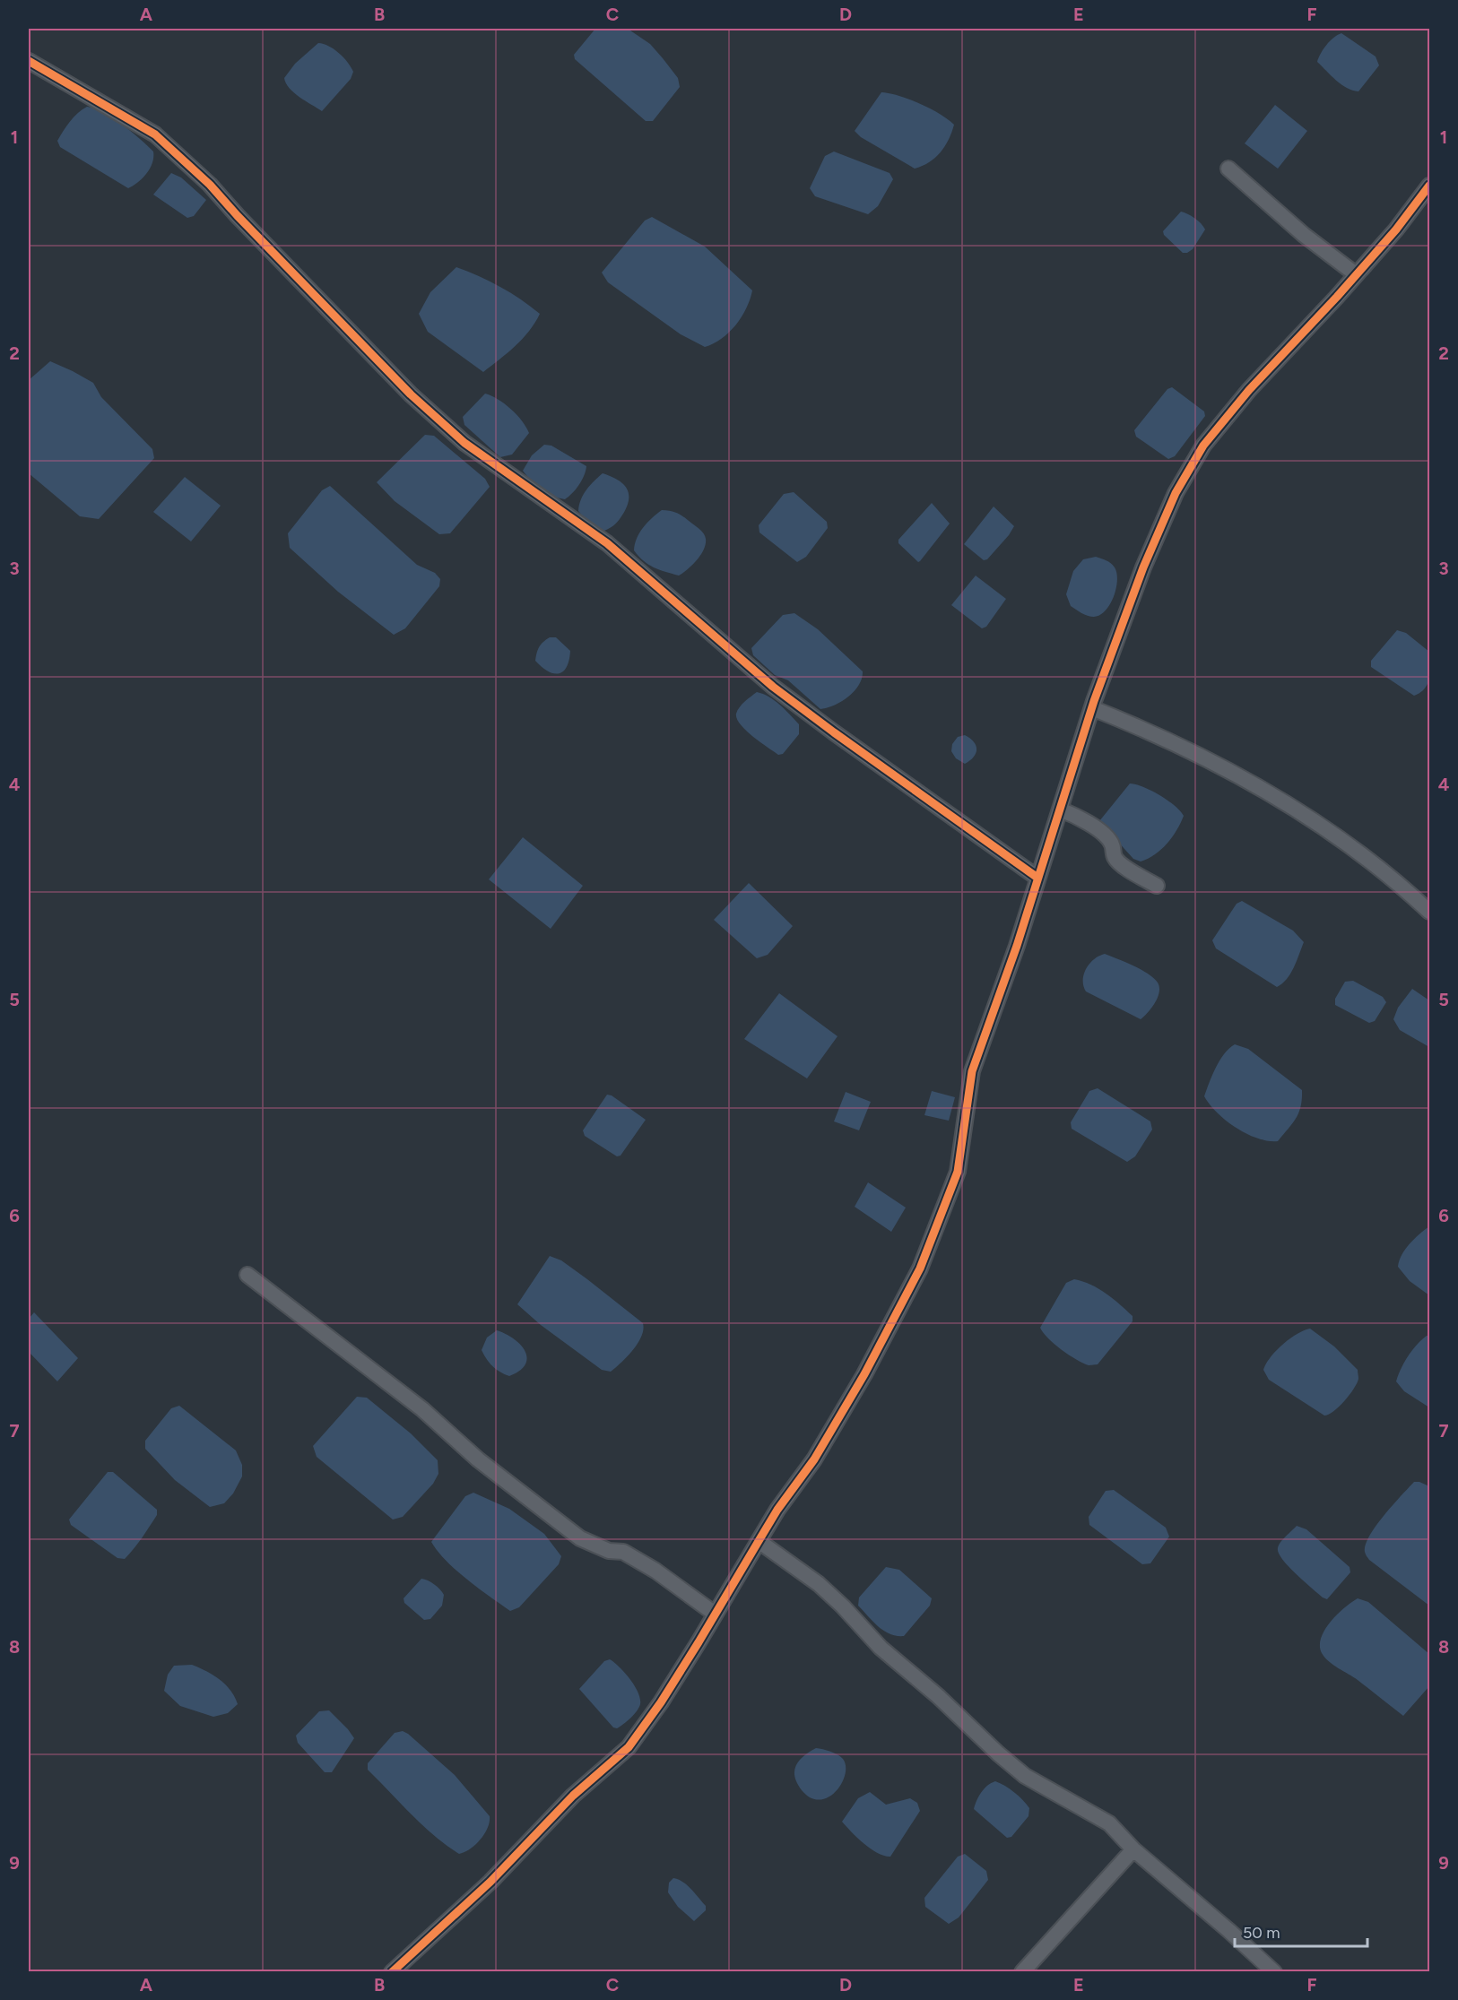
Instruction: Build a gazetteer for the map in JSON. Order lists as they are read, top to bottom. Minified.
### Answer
{"scale_bar":"50 m","grid":{"columns":["A","B","C","D","E","F"],"rows":["1","2","3","4","5","6","7","8","9"]}}
